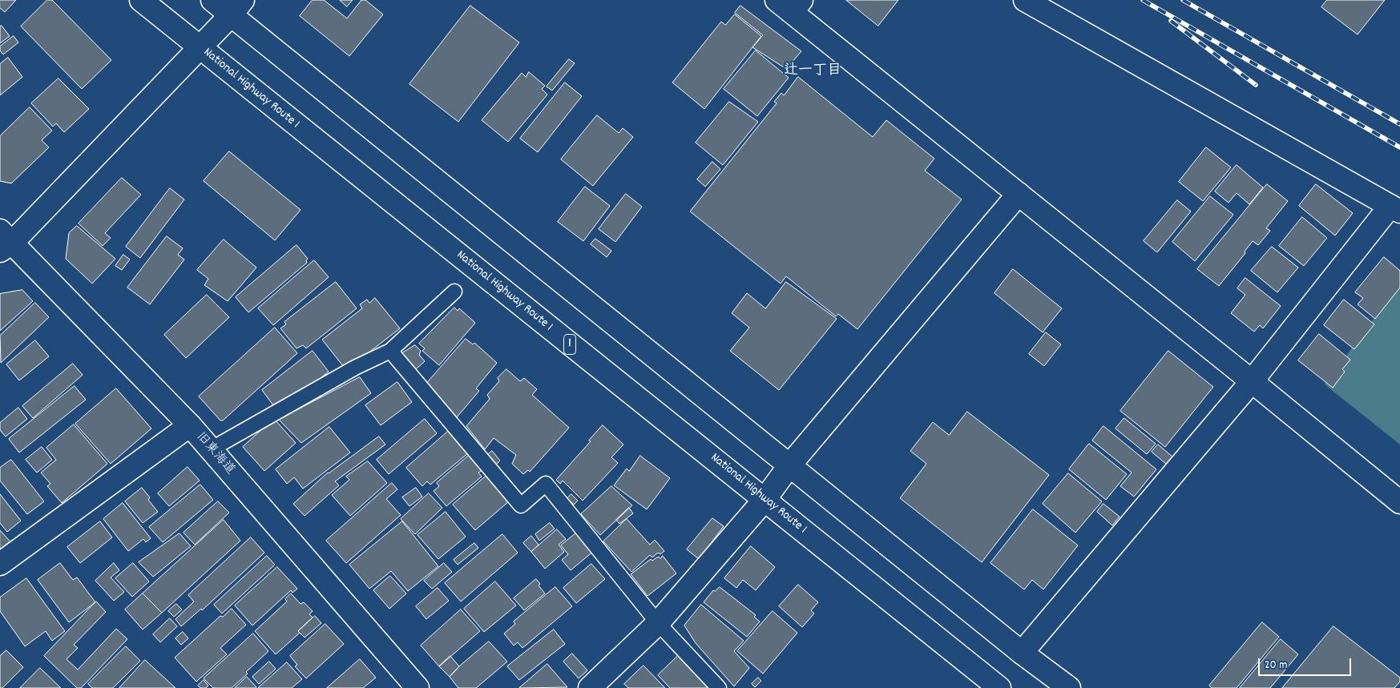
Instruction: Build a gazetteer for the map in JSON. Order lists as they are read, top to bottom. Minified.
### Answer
{"streets":{"main road":["National Highway Route 1","1","旧東海道"]},"districts":["辻一丁目"],"scale_bar":"20 m"}
